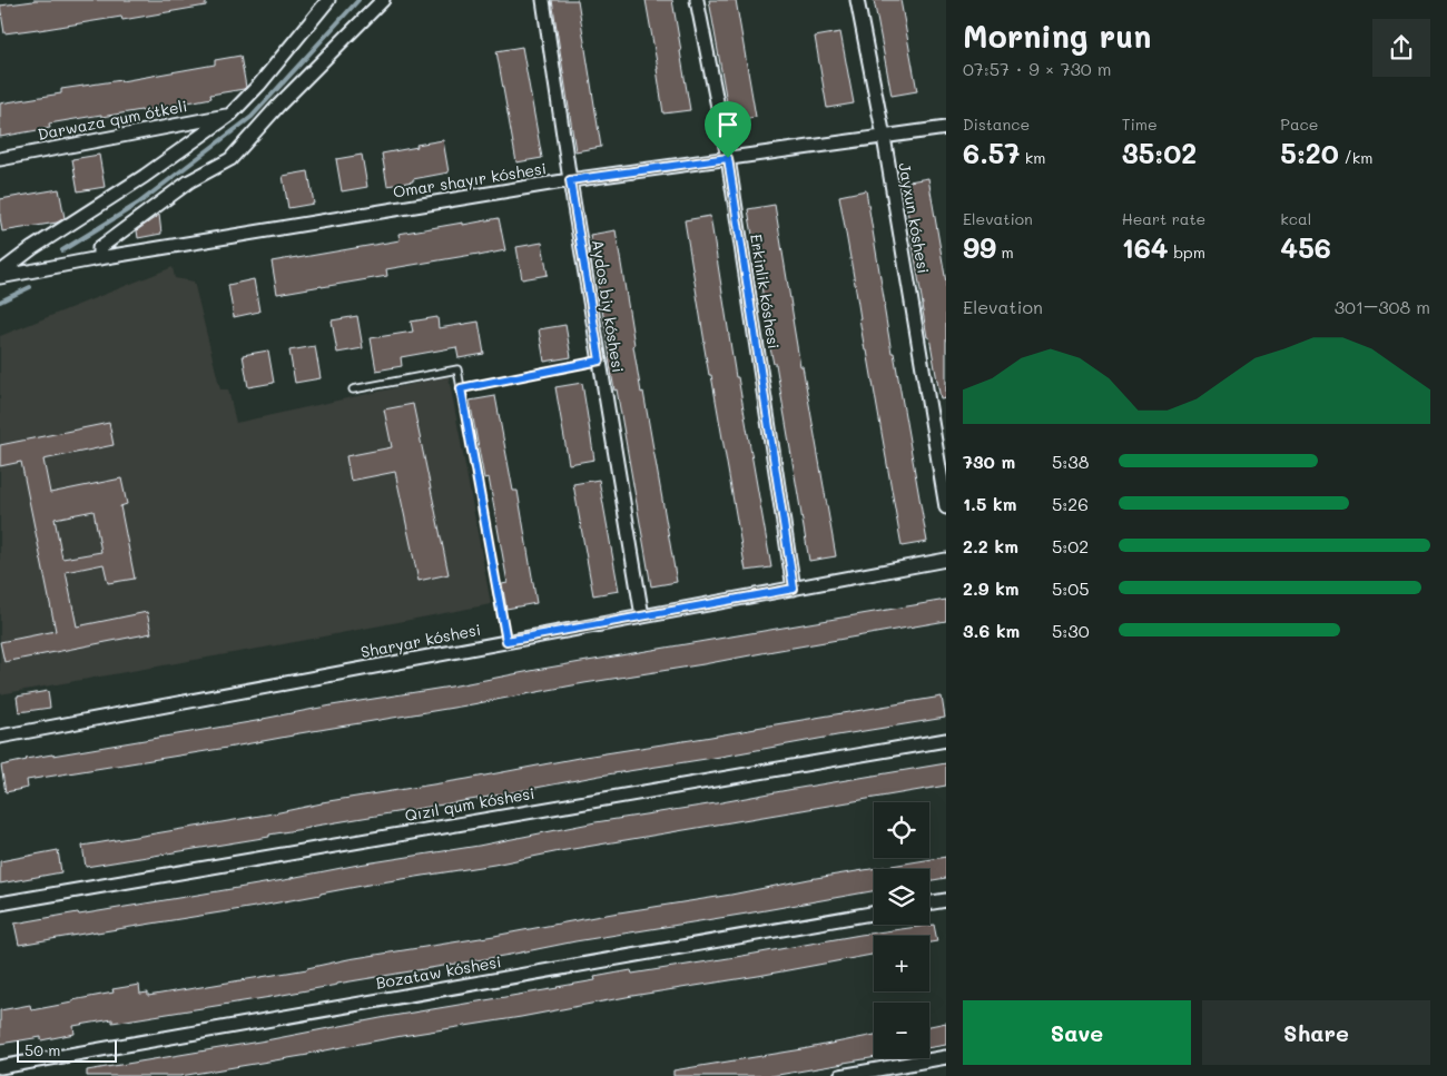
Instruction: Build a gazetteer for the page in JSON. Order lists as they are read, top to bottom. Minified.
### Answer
{"streets":{"street":["Darwaza qum ótkeli","Omar shayır kóshesi","Jayxun kóshesi","Erkinlik kóshesi","Aydos biy kóshesi","Sharyar kóshesi","Qızıl qum kóshesi","Bozataw kóshesi"]},"crossings":[["Omar shayır kóshesi","Jayxun kóshesi"],["Omar shayır kóshesi","Erkinlik kóshesi"],["Omar shayır kóshesi","Aydos biy kóshesi"],["Erkinlik kóshesi","Sharyar kóshesi"],["Aydos biy kóshesi","Sharyar kóshesi"]],"scale_bar":"50 m","page":{"heading":["Morning run","07:57 · 9 × 730 m"],"stats":[["Distance","6.57 km"],["Time","35:02"],["Pace","5:20 /km"],["Elevation","99 m"],["Heart rate","164 bpm"],["kcal","456"]],"chart":["Elevation","301–308 m"],"list":[{"name":"730 m","note":"5:38"},{"name":"1.5 km","note":"5:26"},{"name":"2.2 km","note":"5:02"},{"name":"2.9 km","note":"5:05"},{"name":"3.6 km","note":"5:30"}],"map_buttons":["+","−"],"buttons":["Save","Share"],"scale":"50 m"}}
